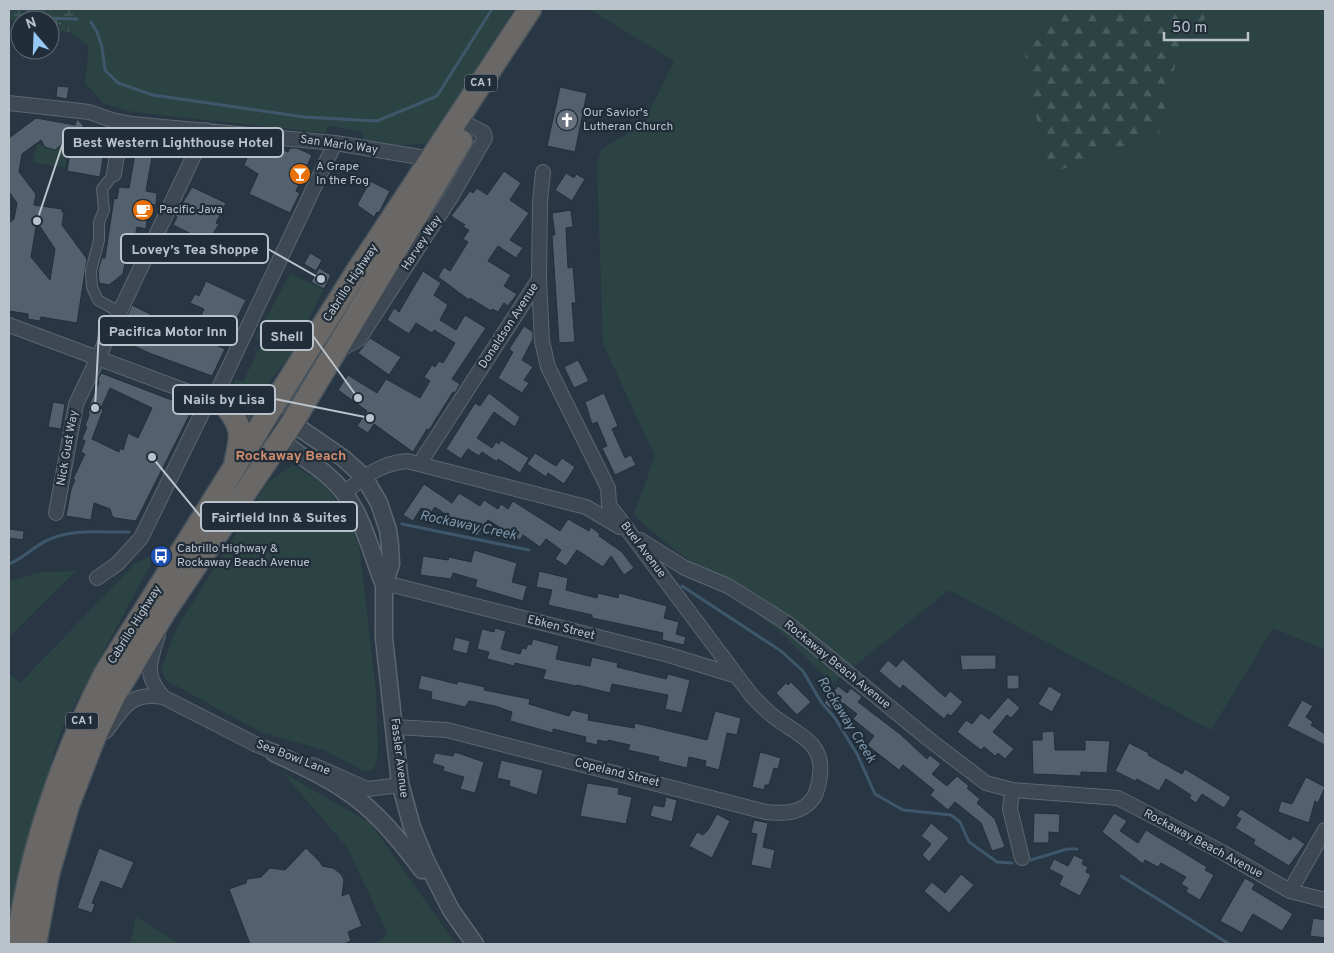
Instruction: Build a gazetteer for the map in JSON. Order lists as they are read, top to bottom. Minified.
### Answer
{"streets":{"highway":["CA 1","Cabrillo Highway"],"street":["San Marlo Way","Donaldson Avenue","Nick Gust Way","Buel Avenue","Ebken Street","Rockaway Beach Avenue","Sea Bowl Lane","Fassler Avenue","Copeland Street"]},"crossings":[["San Marlo Way","Cabrillo Highway"],["San Marlo Way","Nick Gust Way"],["Cabrillo Highway","Sea Bowl Lane"],["Cabrillo Highway","Fassler Avenue"],["Donaldson Avenue","Buel Avenue"],["Donaldson Avenue","Rockaway Beach Avenue"],["Buel Avenue","Ebken Street"],["Buel Avenue","Rockaway Beach Avenue"],["Buel Avenue","Copeland Street"],["Ebken Street","Fassler Avenue"],["Rockaway Beach Avenue","Fassler Avenue"],["Sea Bowl Lane","Fassler Avenue"],["Fassler Avenue","Copeland Street"]],"districts":["Rockaway Beach"],"water":["Rockaway Creek"],"places":{"church":["Our Savior's Lutheran Church"],"bar":["A Grape In the Fog"],"cafe":["Pacific Java"],"other":["Best Western Lighthouse Hotel","Lovey’s Tea Shoppe","Shell","Pacifica Motor Inn","Nails by Lisa","Fairfield Inn & Suites"],"bus stop":["Cabrillo Highway & Rockaway Beach Avenue"]},"scale_bar":"50 m","north":"top"}
